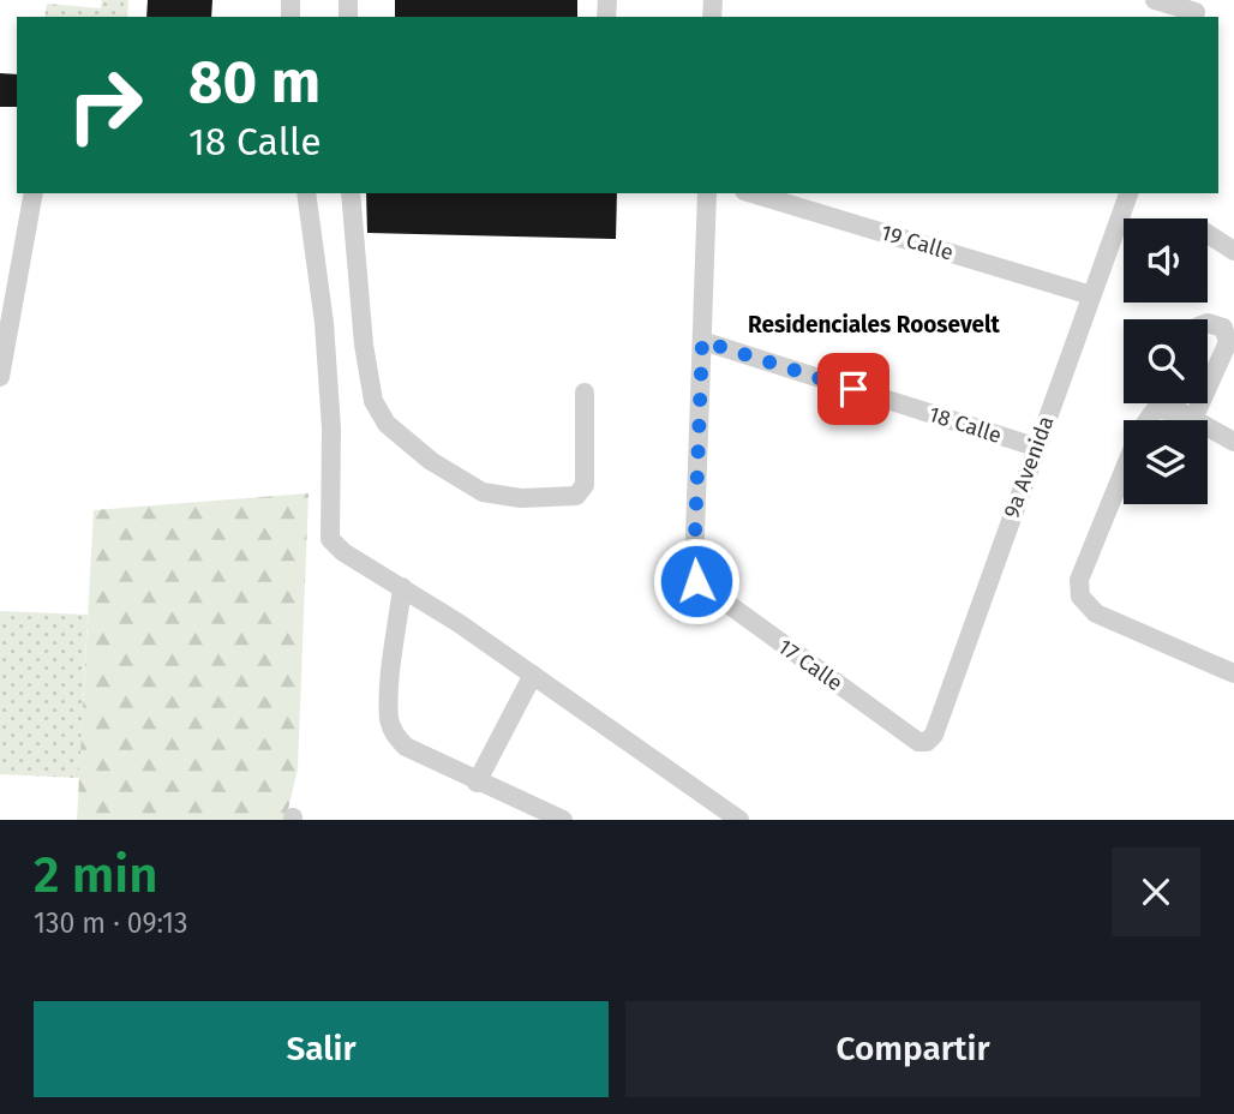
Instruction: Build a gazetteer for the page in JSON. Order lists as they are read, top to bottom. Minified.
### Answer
{"streets":{"street":["19 Calle","18 Calle","9a Avenida","17 Calle"]},"crossings":[["19 Calle","9a Avenida"],["18 Calle","9a Avenida"],["18 Calle","17 Calle"],["9a Avenida","17 Calle"]],"districts":["Residenciales Roosevelt"],"page":{"turn":["80 m","18 Calle"],"heading":["2 min","130 m · 09:13"],"buttons":["Salir","Compartir"]}}
